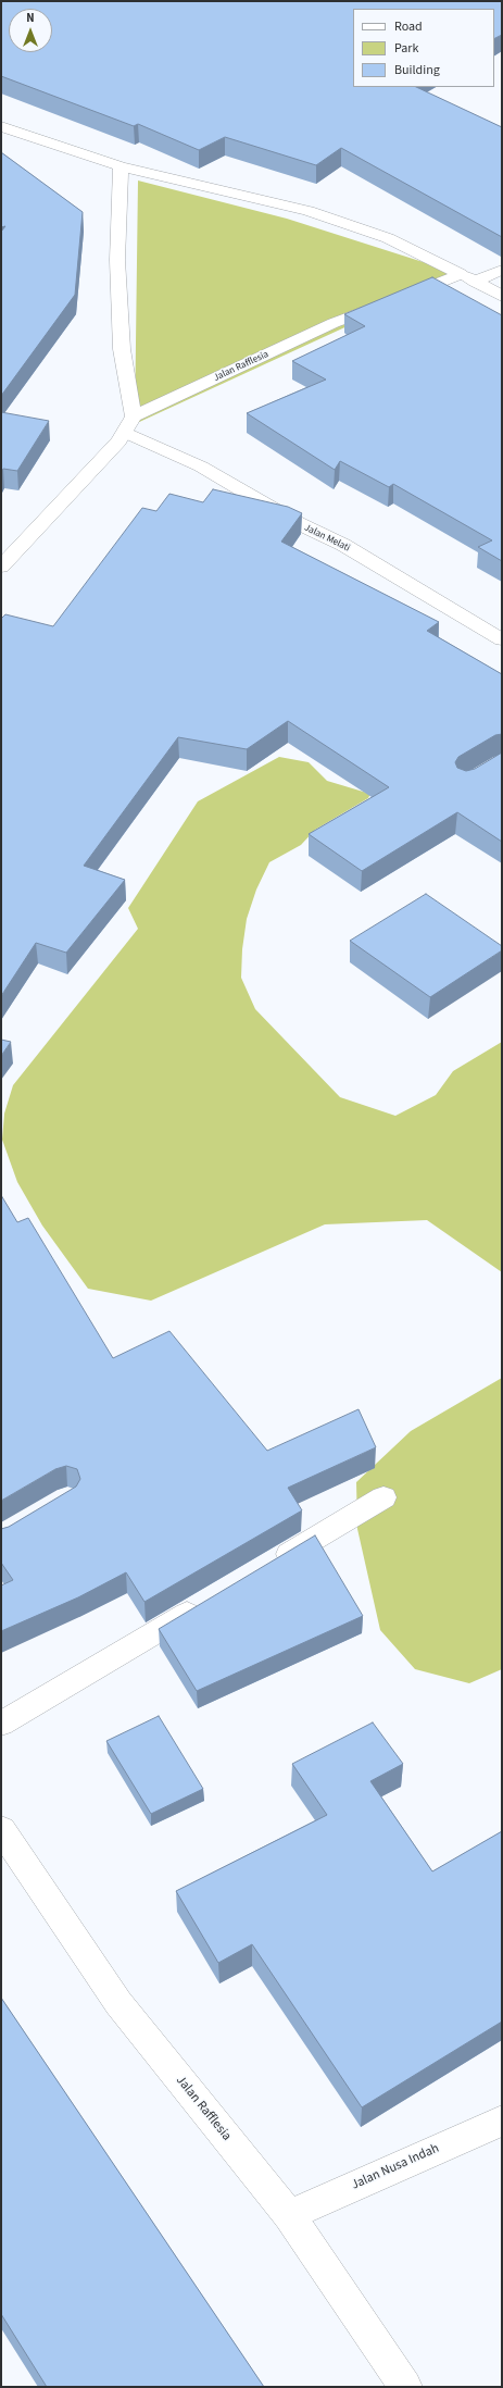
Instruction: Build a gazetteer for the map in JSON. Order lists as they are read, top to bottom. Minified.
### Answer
{"streets":{"street":["Jalan Rafflesia","Jalan Melati","Jalan Nusa Indah"]},"crossings":[["Jalan Rafflesia","Jalan Melati"],["Jalan Rafflesia","Jalan Nusa Indah"]],"legend":["Road","Park","Building"],"north":"top"}
